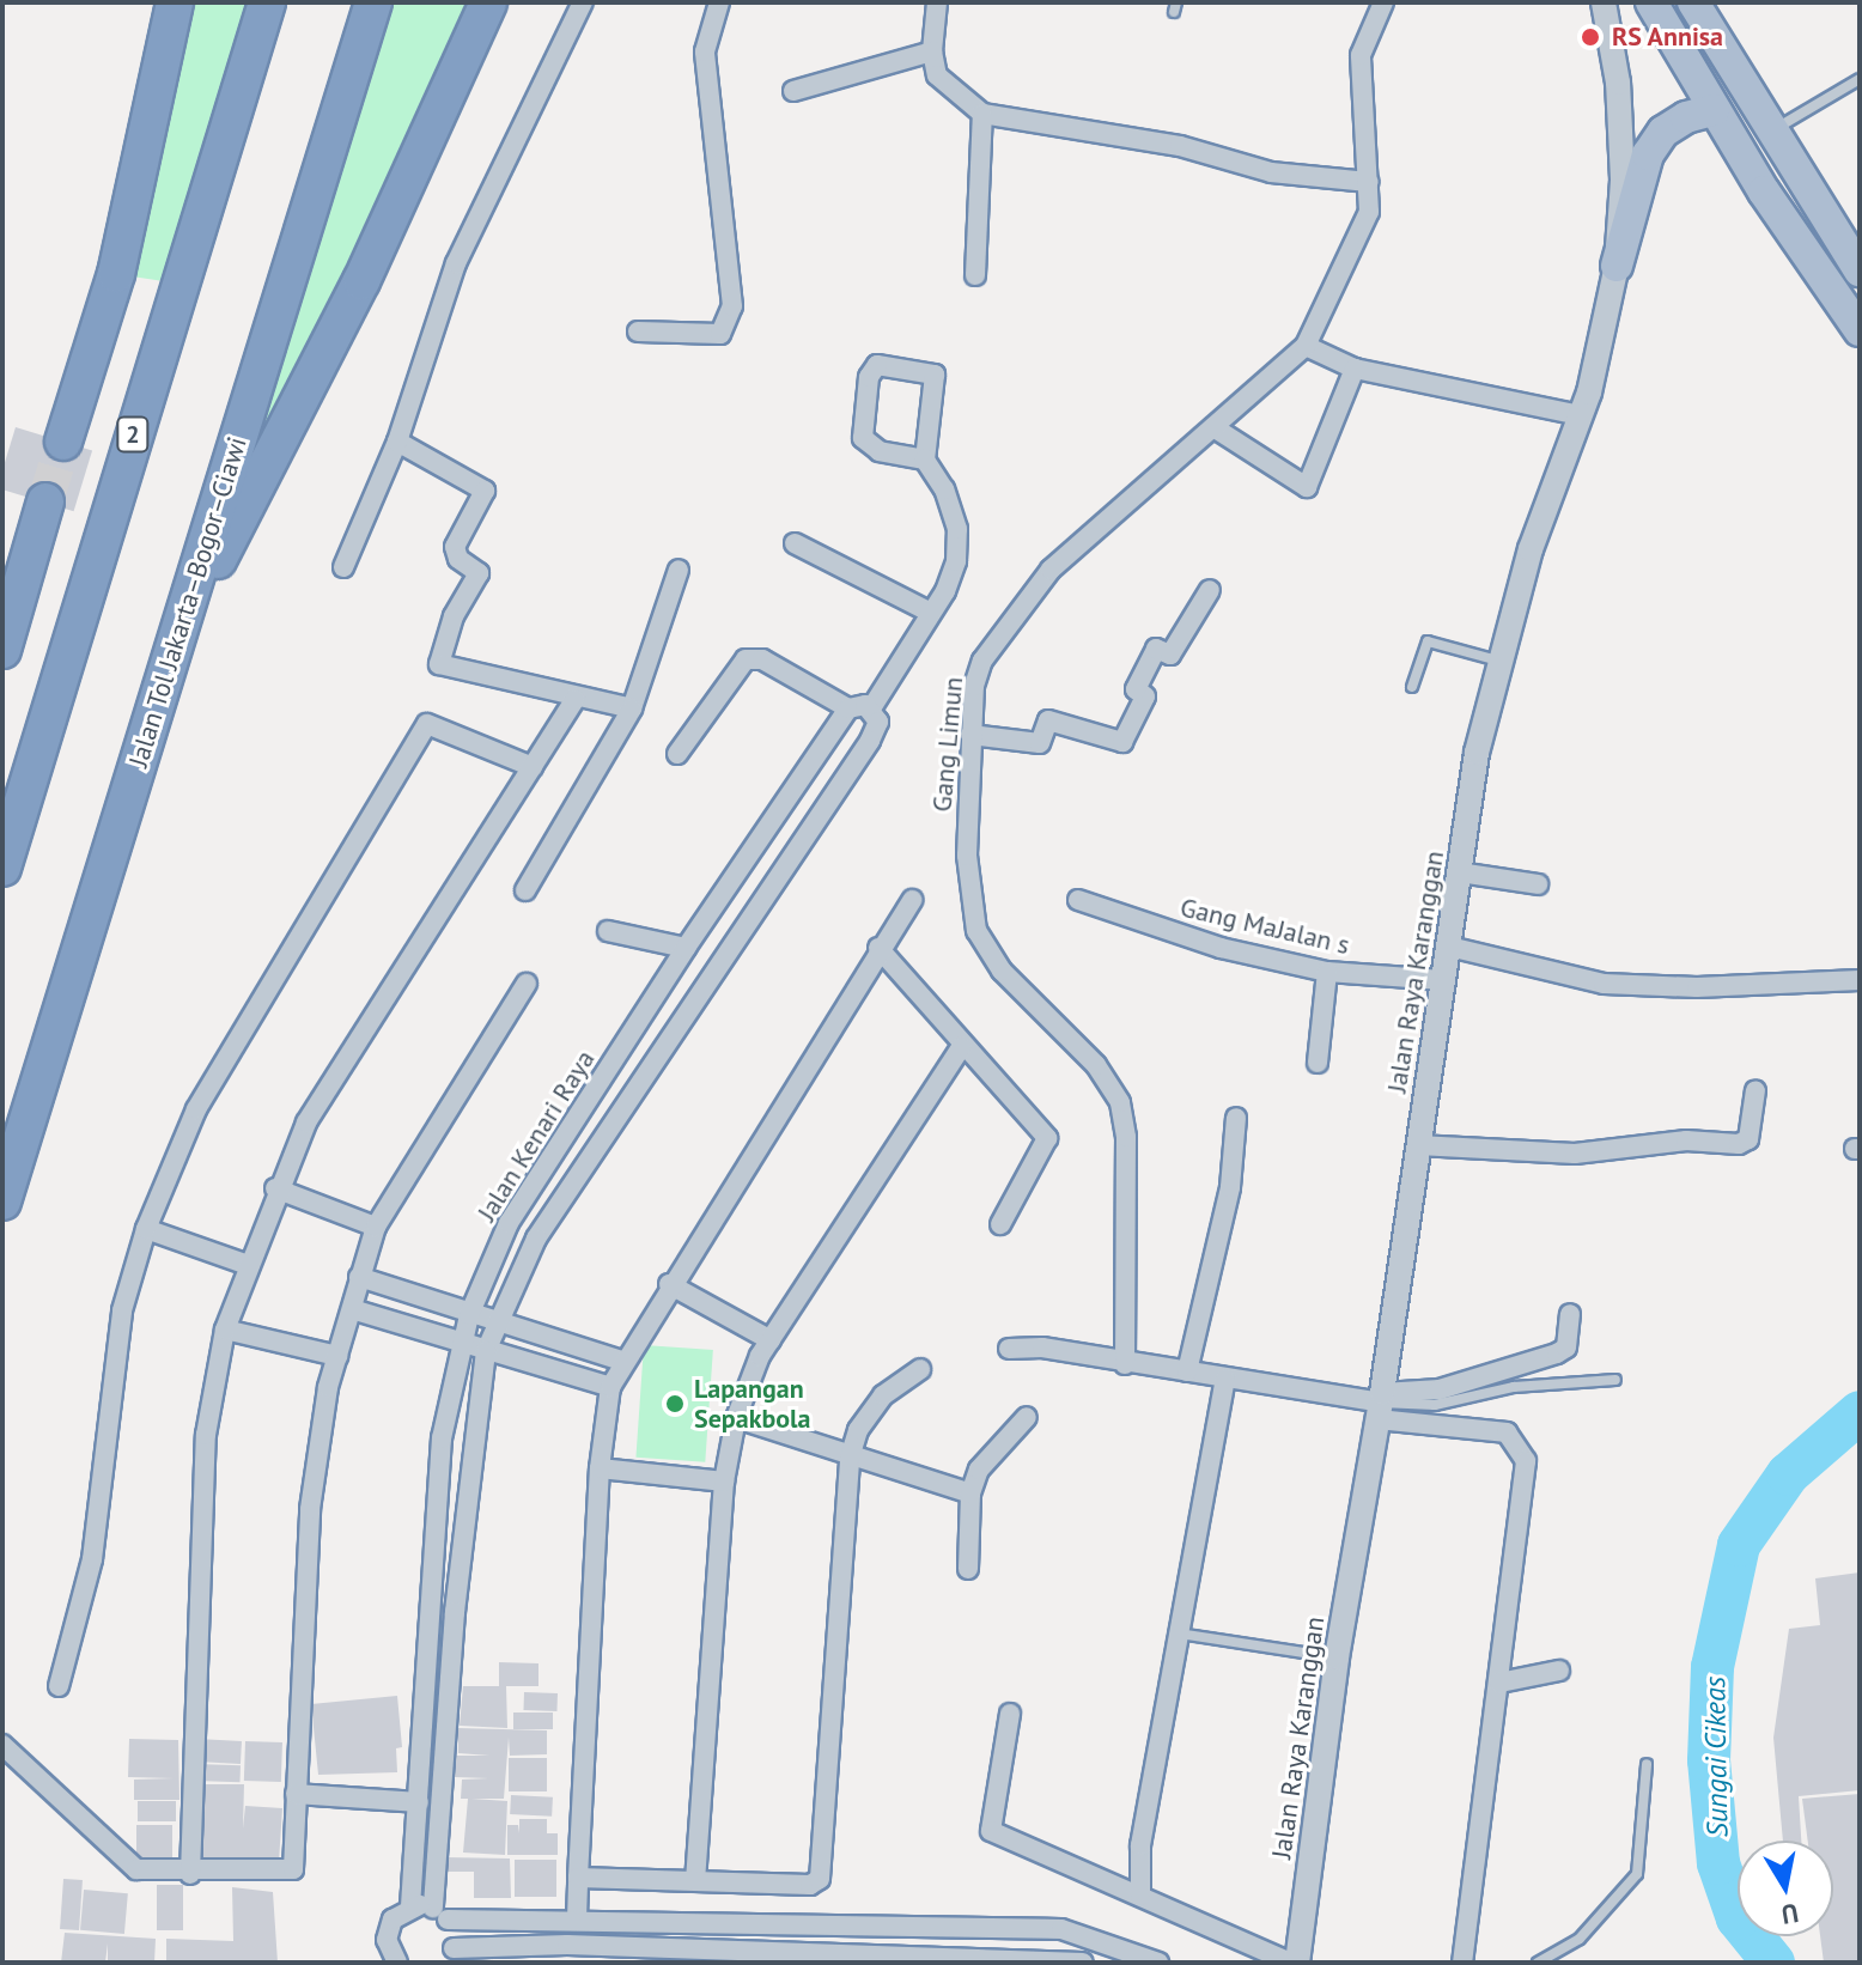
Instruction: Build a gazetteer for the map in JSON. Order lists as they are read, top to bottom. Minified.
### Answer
{"streets":{"highway":["2","Jalan Tol Jakarta–Bogor–Ciawi"],"street":["Gang Limun","Gang MaJalan s","Jalan Raya Karanggan","Jalan Kenari Raya"]},"crossings":[["Gang MaJalan s","Jalan Raya Karanggan"]],"water":["Sungai Cikeas"],"places":["RS Annisa","Lapangan Sepakbola"],"north":"bottom"}
